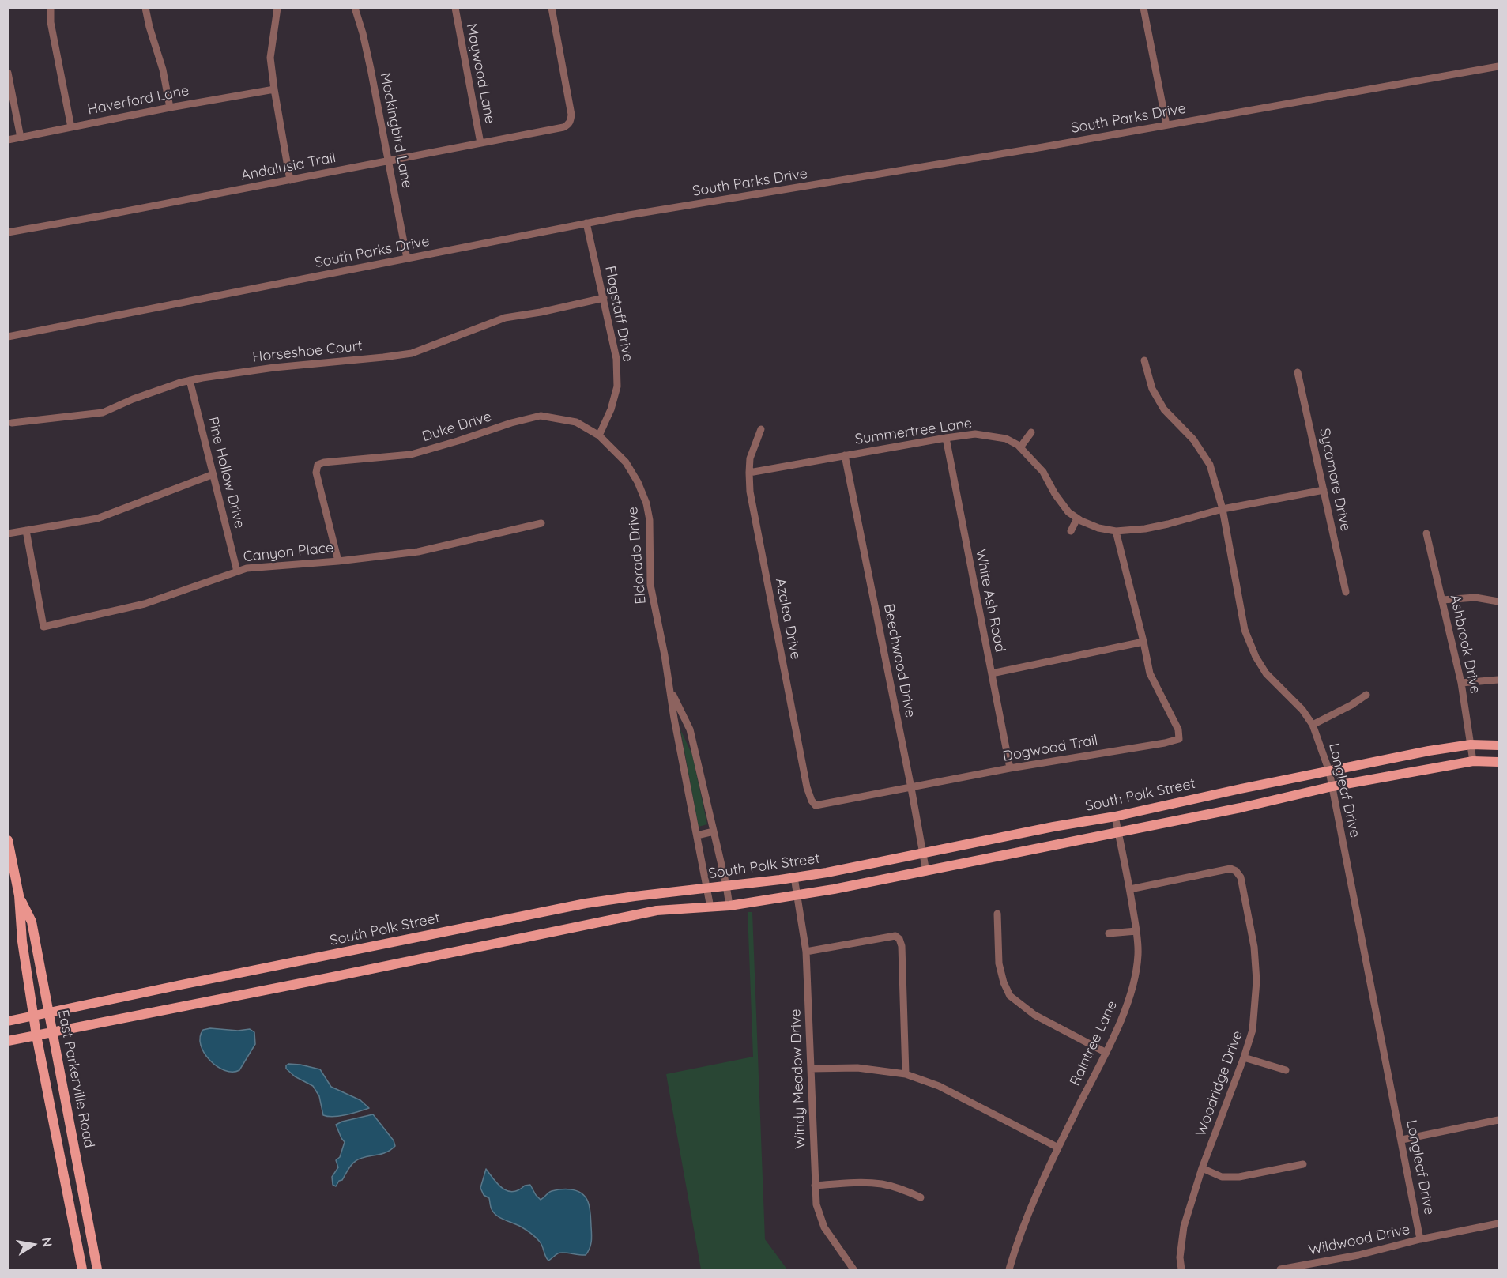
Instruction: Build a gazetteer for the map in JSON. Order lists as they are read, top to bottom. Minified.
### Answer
{"streets":{"main road":["South Polk Street","East Parkerville Road"],"street":["Maywood Lane","Haverford Lane","South Parks Drive","Mockingbird Lane","Andalusia Trail","Flagstaff Drive","Horseshoe Court","Duke Drive","Summertree Lane","Pine Hollow Drive","Sycamore Drive","Canyon Place","Eldorado Drive","White Ash Road","Azalea Drive","Ashbrook Drive","Beechwood Drive","Dogwood Trail","Longleaf Drive","Raintree Lane","Windy Meadow Drive","Woodridge Drive","Wildwood Drive"]},"crossings":[["Maywood Lane","Andalusia Trail"],["South Parks Drive","Mockingbird Lane"],["South Parks Drive","Flagstaff Drive"],["Mockingbird Lane","Andalusia Trail"],["Flagstaff Drive","Horseshoe Court"],["Flagstaff Drive","Duke Drive"],["Flagstaff Drive","Eldorado Drive"],["Horseshoe Court","Pine Hollow Drive"],["Duke Drive","Canyon Place"],["Duke Drive","Eldorado Drive"],["Summertree Lane","Sycamore Drive"],["Summertree Lane","White Ash Road"],["Summertree Lane","Azalea Drive"],["Summertree Lane","Beechwood Drive"],["Summertree Lane","Longleaf Drive"],["Pine Hollow Drive","Canyon Place"],["Eldorado Drive","South Polk Street"],["White Ash Road","Dogwood Trail"],["Azalea Drive","Dogwood Trail"],["Ashbrook Drive","South Polk Street"],["Beechwood Drive","Dogwood Trail"],["Beechwood Drive","South Polk Street"],["Longleaf Drive","South Polk Street"],["Longleaf Drive","Wildwood Drive"],["South Polk Street","Raintree Lane"],["South Polk Street","East Parkerville Road"],["South Polk Street","Windy Meadow Drive"],["Raintree Lane","Woodridge Drive"]],"north":"right"}
